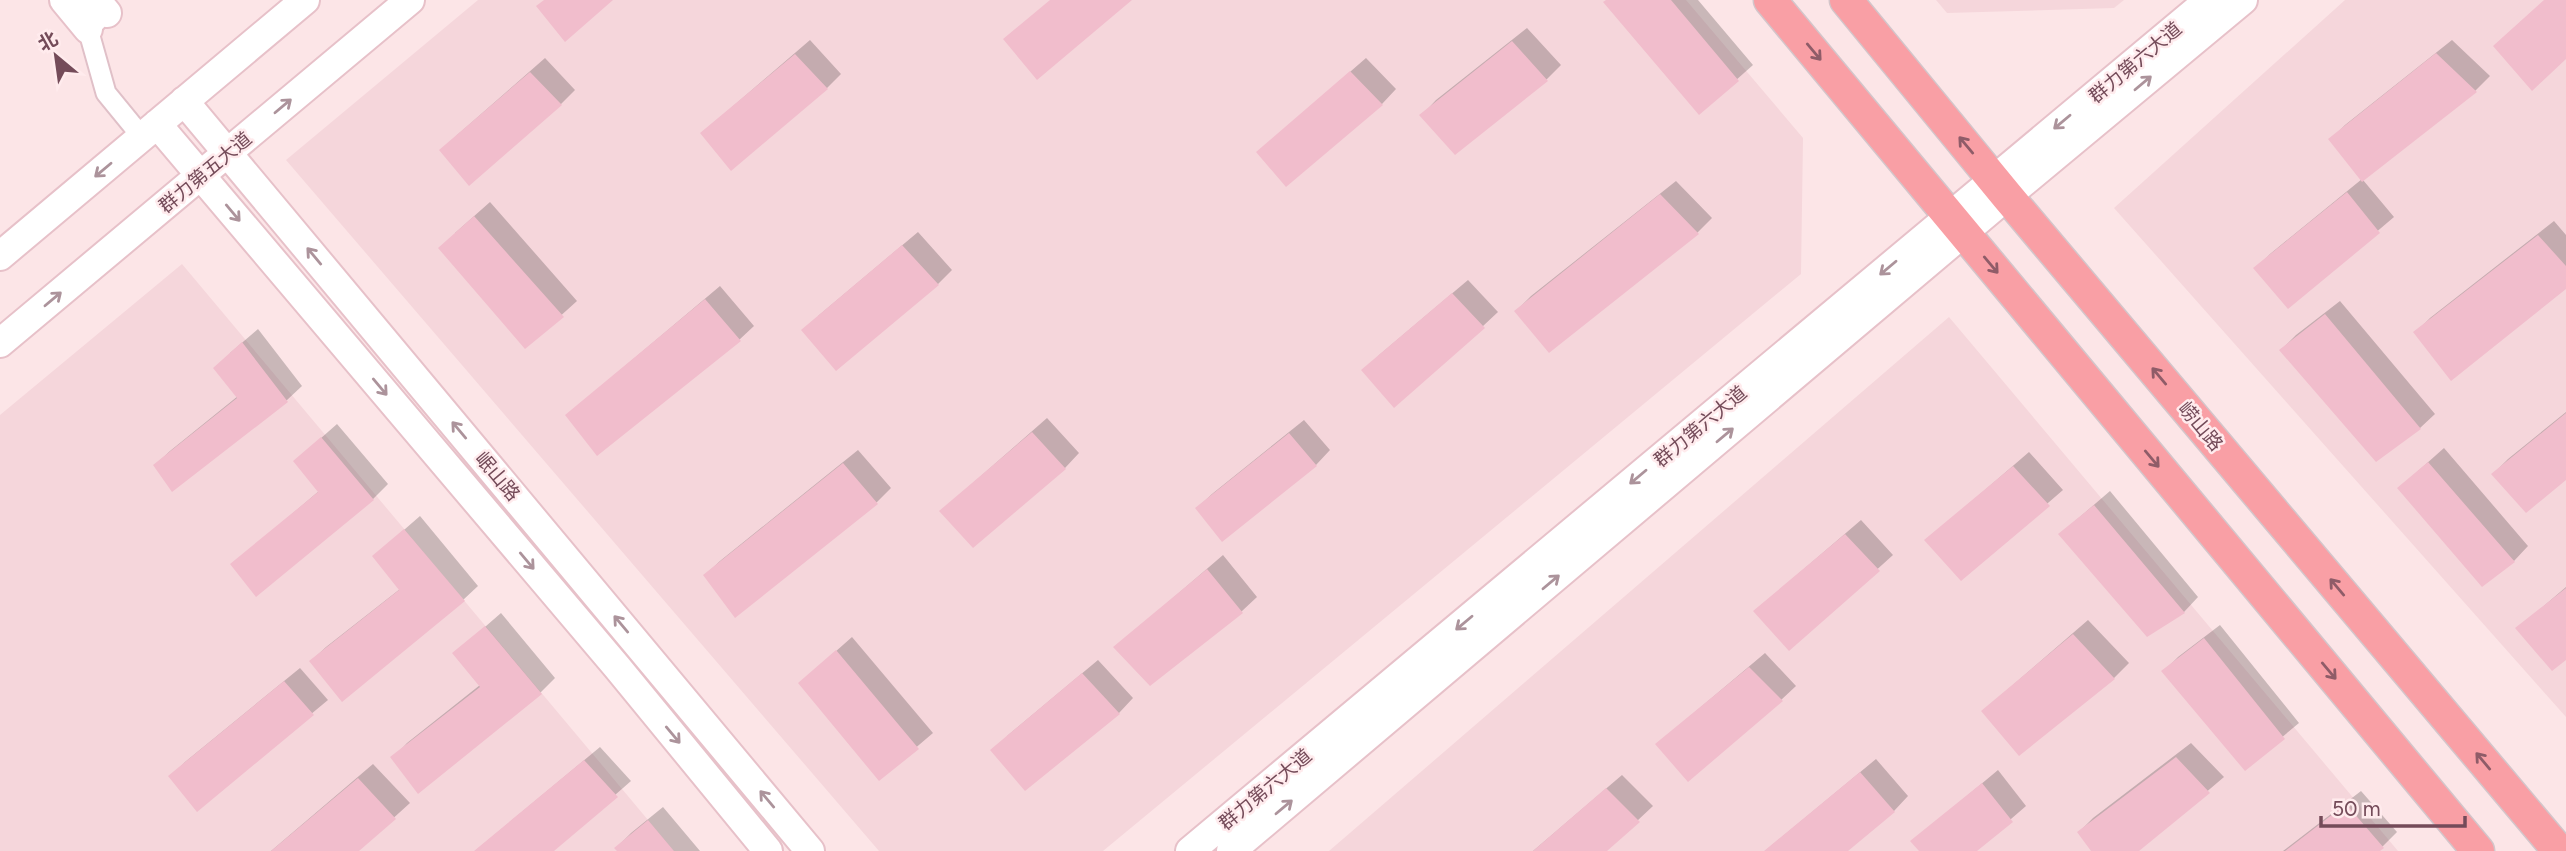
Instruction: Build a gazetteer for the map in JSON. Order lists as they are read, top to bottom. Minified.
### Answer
{"streets":{"main road":["群力第六大道","群力第五大道","崂山路","岷山路"]},"crossings":[["群力第六大道","崂山路"],["群力第五大道","岷山路"]],"scale_bar":"50 m","north":"top left"}
